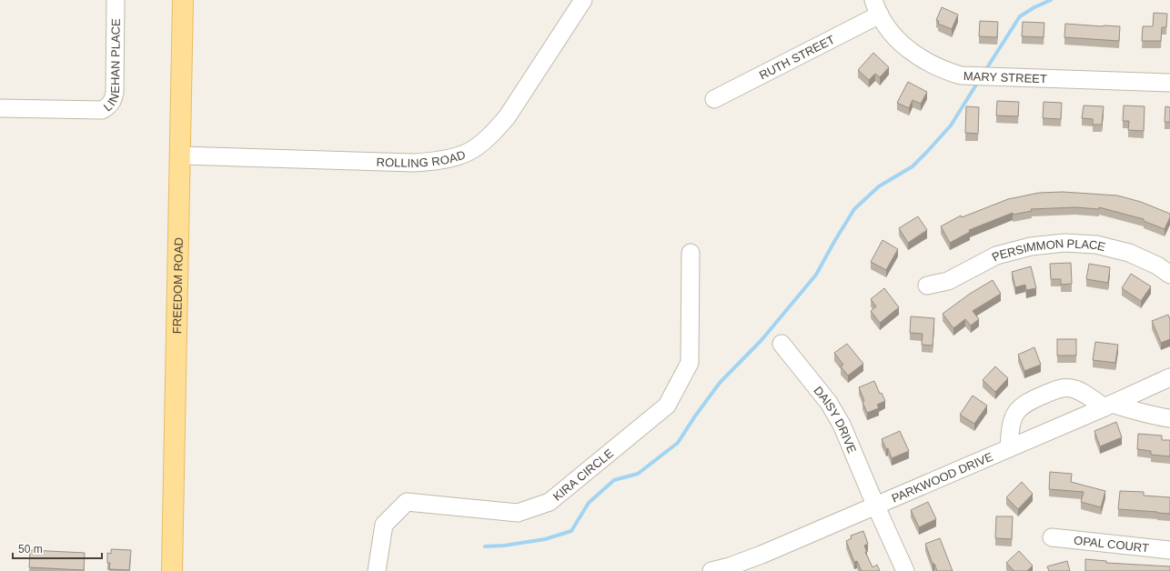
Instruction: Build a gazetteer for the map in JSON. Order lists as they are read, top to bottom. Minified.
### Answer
{"streets":{"main road":["FREEDOM ROAD"],"street":["RUTH STREET","LINEHAN PLACE","MARY STREET","ROLLING ROAD","PERSIMMON PLACE","DAISY DRIVE","KIRA CIRCLE","PARKWOOD DRIVE","OPAL COURT"]},"crossings":[["RUTH STREET","MARY STREET"],["ROLLING ROAD","FREEDOM ROAD"],["DAISY DRIVE","PARKWOOD DRIVE"]],"scale_bar":"50 m"}
